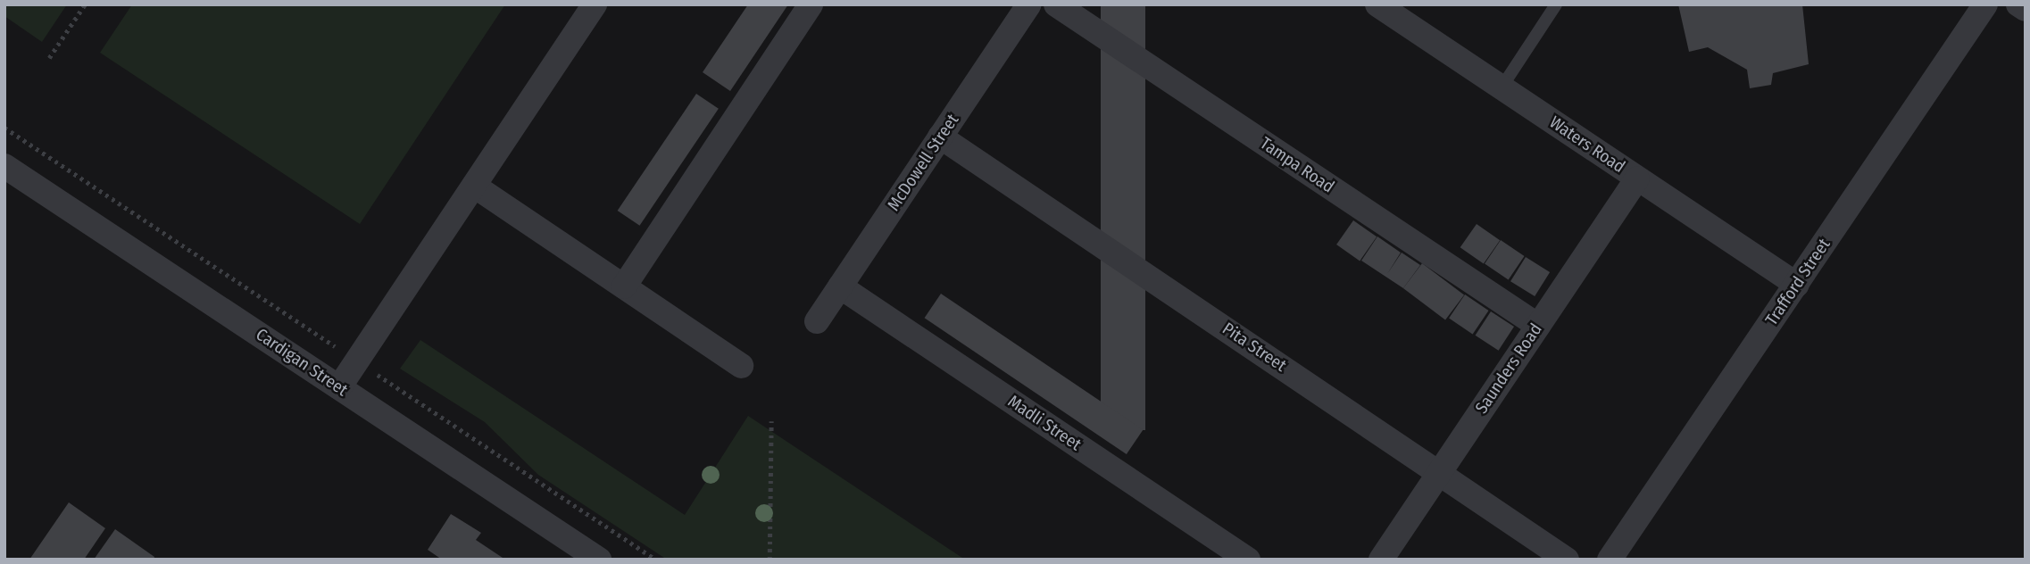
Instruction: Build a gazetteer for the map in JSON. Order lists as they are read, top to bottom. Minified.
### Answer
{"streets":{"street":["Waters Road","McDowell Street","Tampa Road","Trafford Street","Pita Street","Cardigan Street","Saunders Road","Madli Street"]},"crossings":[["Waters Road","Trafford Street"],["Waters Road","Saunders Road"],["McDowell Street","Pita Street"],["McDowell Street","Madli Street"],["Tampa Road","Saunders Road"],["Pita Street","Saunders Road"]]}
